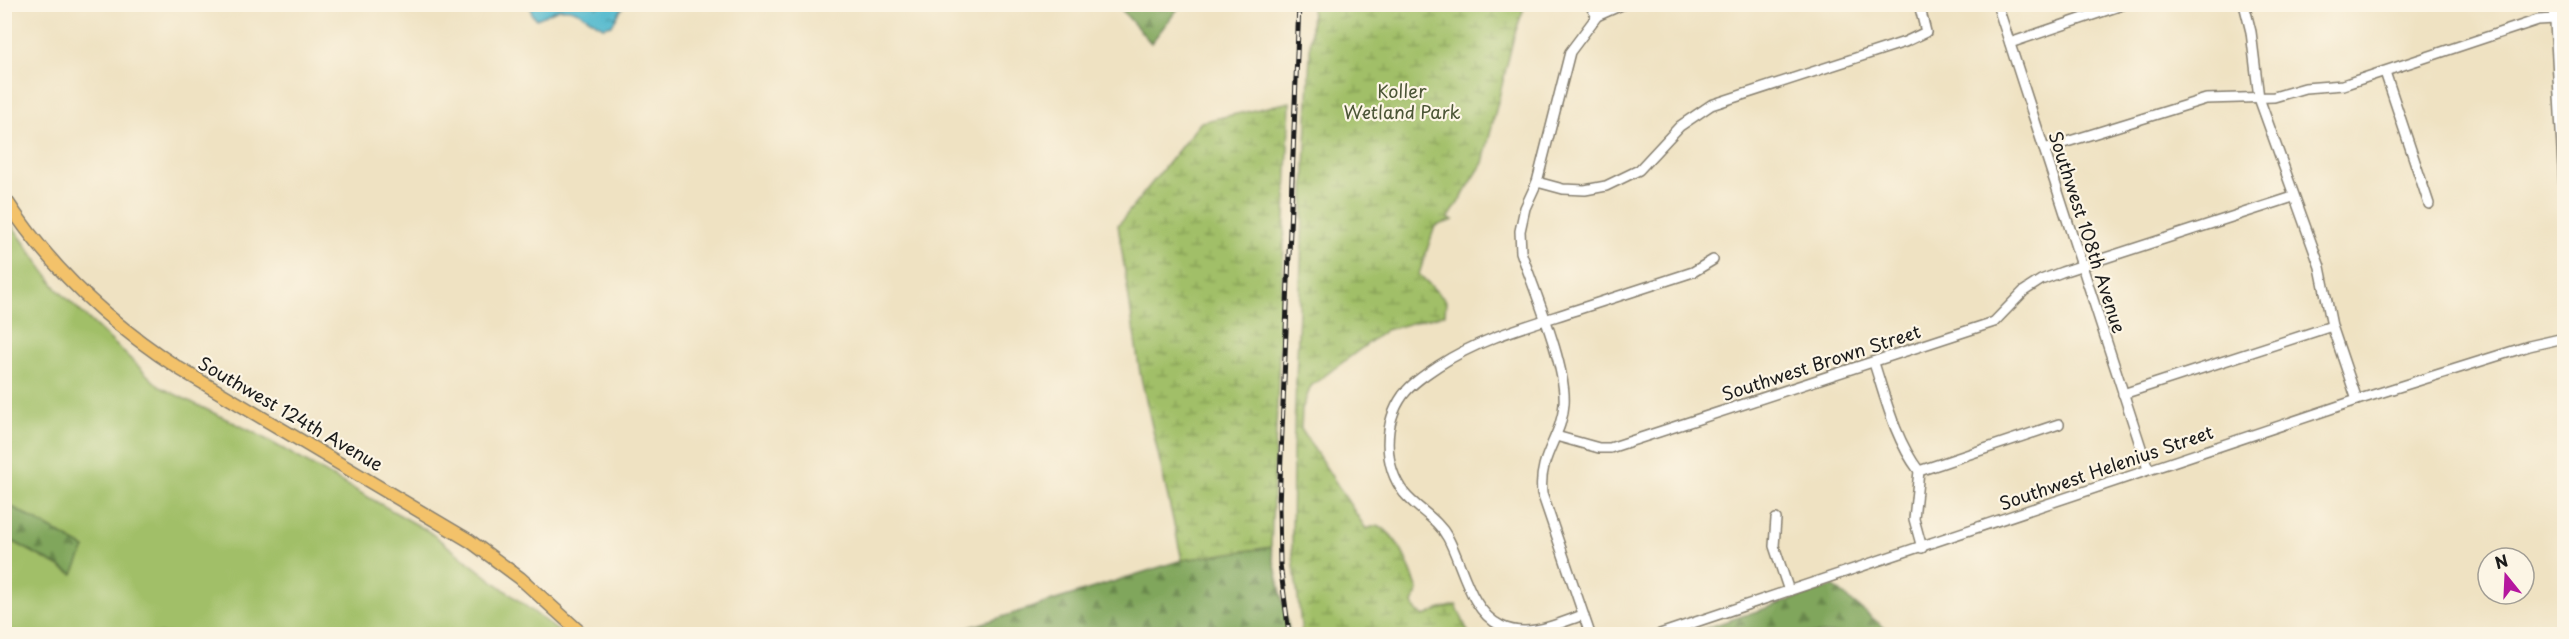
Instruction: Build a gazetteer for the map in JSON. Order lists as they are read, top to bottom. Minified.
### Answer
{"streets":{"main road":["Southwest 124th Avenue"],"street":["Southwest 108th Avenue","Southwest Brown Street","Southwest Helenius Street"]},"crossings":[["Southwest 108th Avenue","Southwest Brown Street"],["Southwest 108th Avenue","Southwest Helenius Street"]],"parks":["Koller Wetland Park"],"north":"top"}
